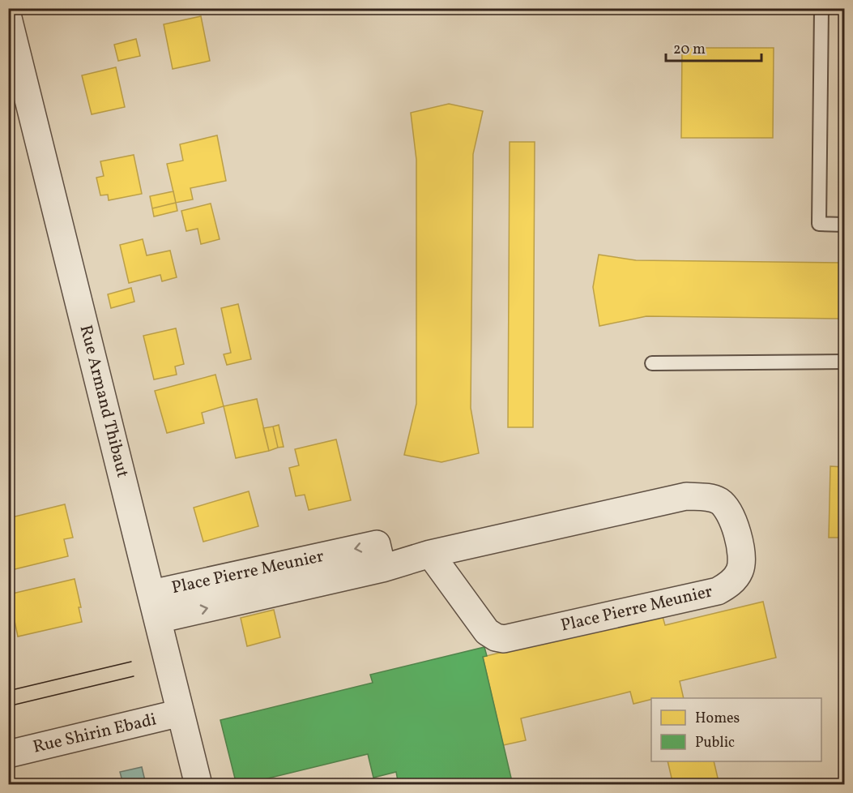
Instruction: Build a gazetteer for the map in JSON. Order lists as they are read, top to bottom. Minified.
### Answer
{"streets":{"street":["Rue Armand Thibaut","Place Pierre Meunier","Rue Shirin Ebadi"]},"crossings":[["Rue Armand Thibaut","Place Pierre Meunier"],["Rue Armand Thibaut","Rue Shirin Ebadi"]],"legend":["Homes","Public"],"scale_bar":"20 m"}
